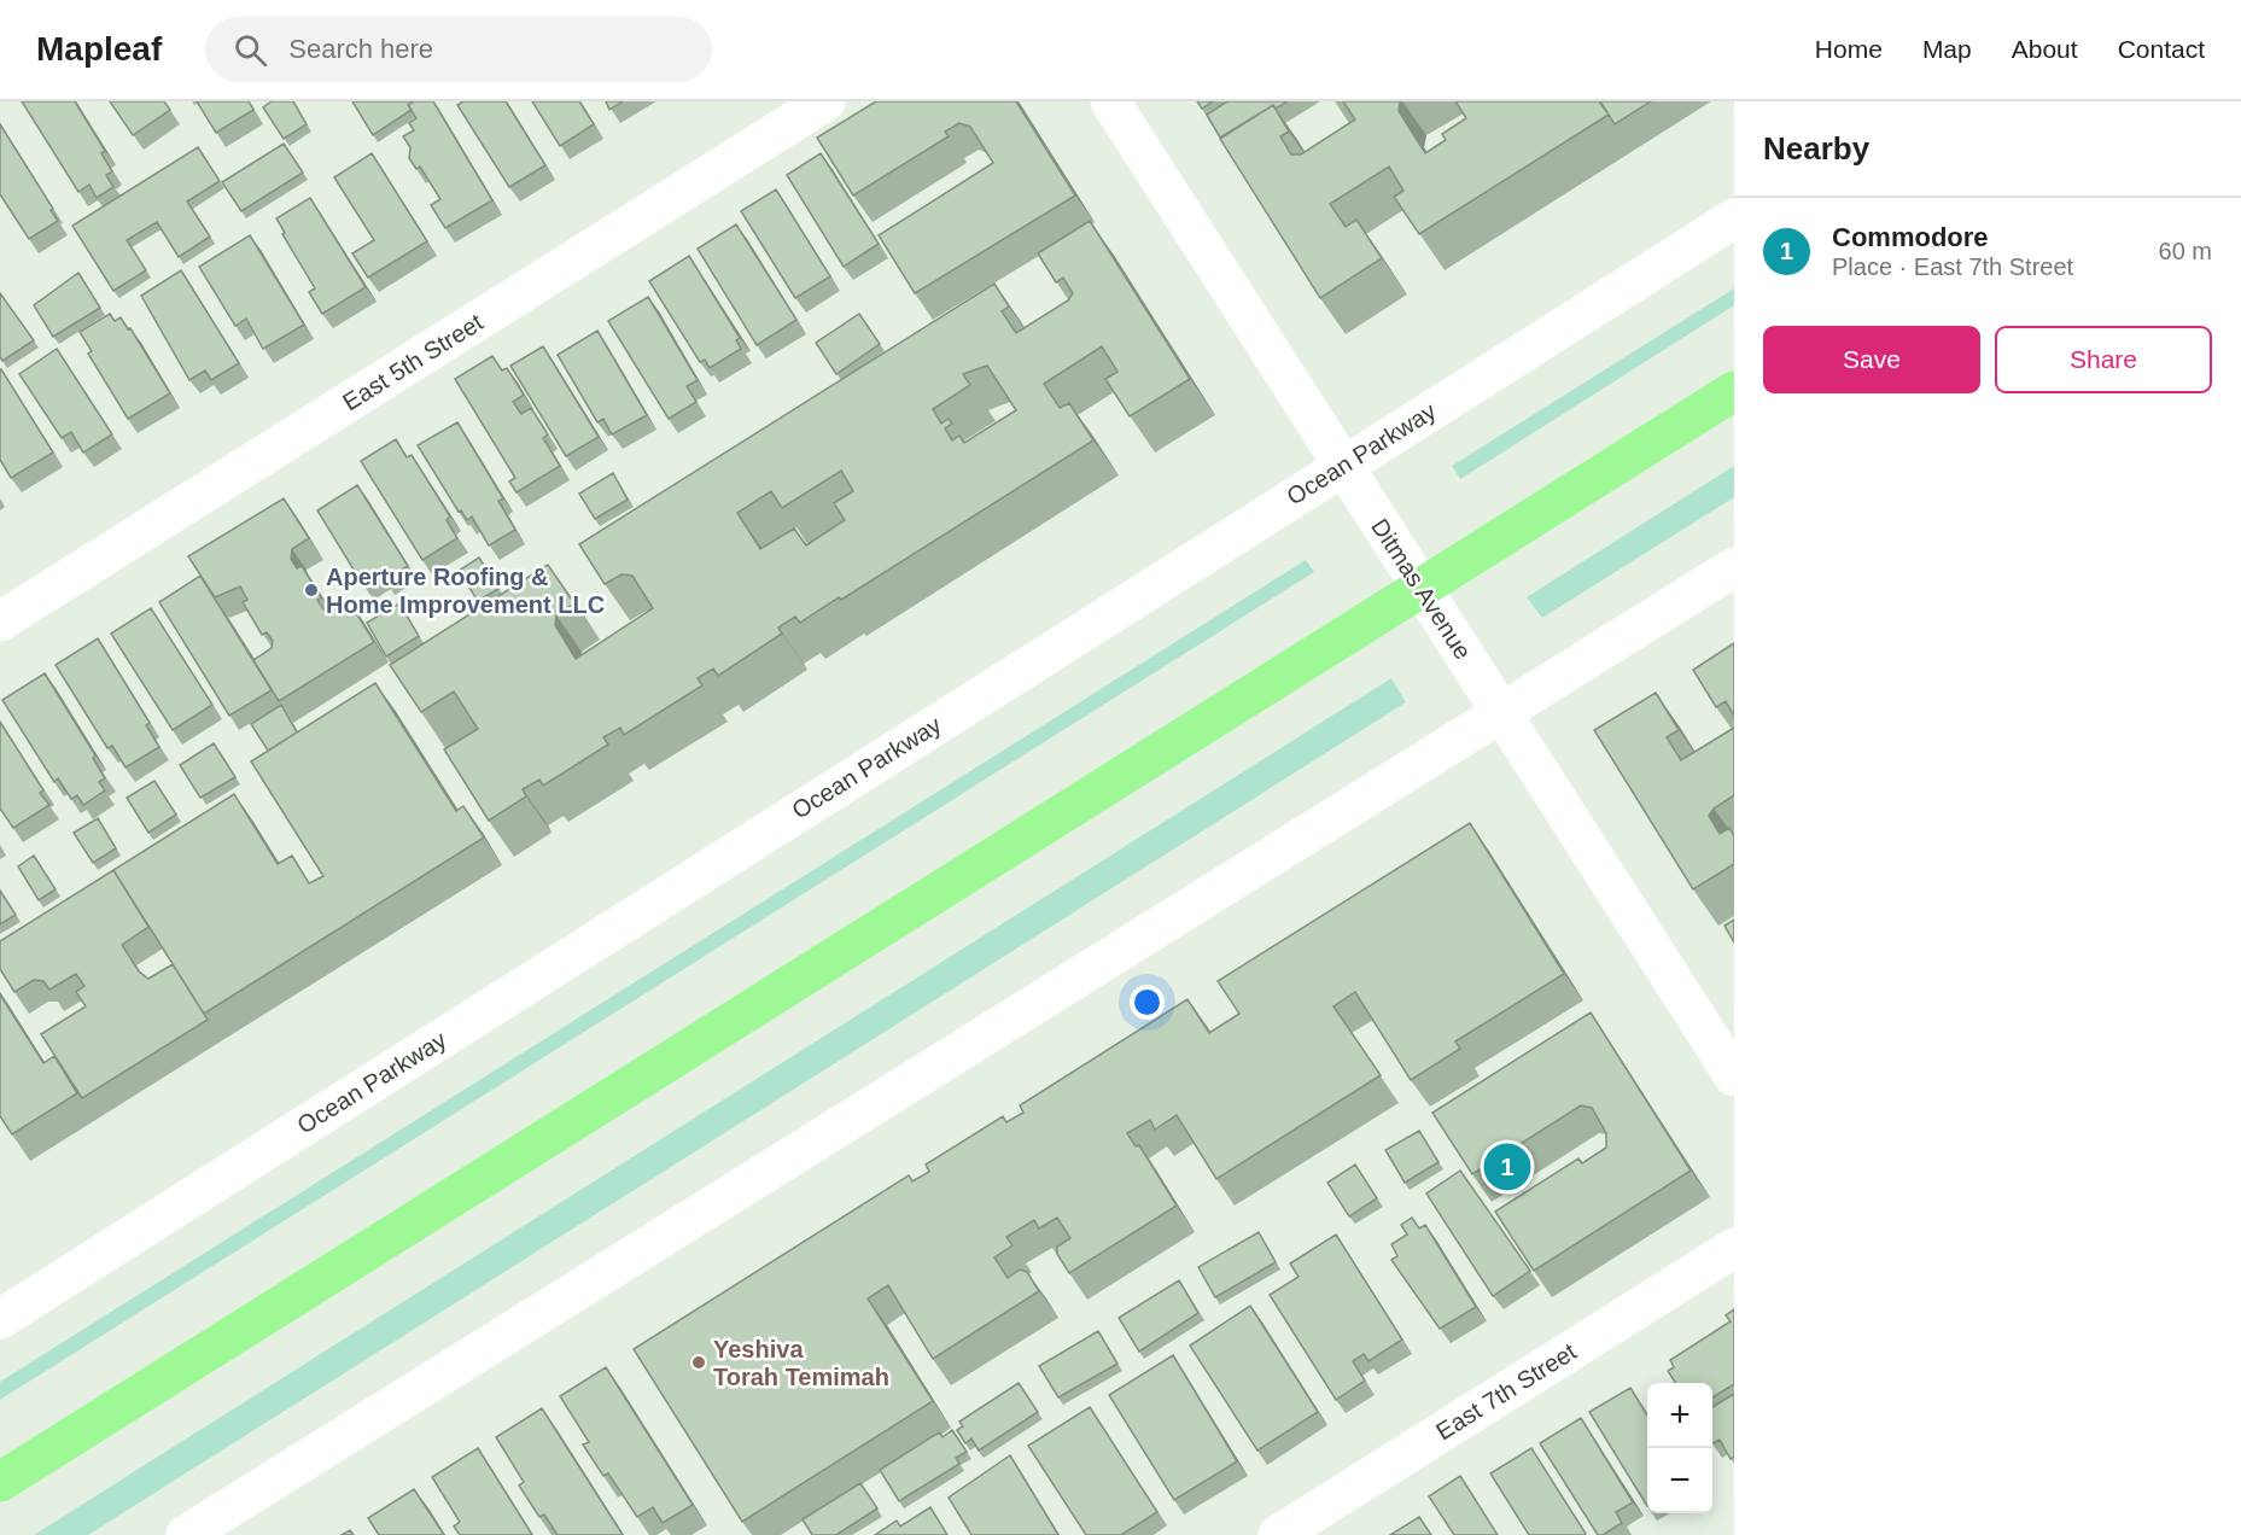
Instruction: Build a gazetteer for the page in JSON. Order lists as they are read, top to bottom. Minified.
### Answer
{"streets":{"street":["East 5th Street","Ocean Parkway","Ditmas Avenue","East 7th Street"]},"crossings":[["Ocean Parkway","Ditmas Avenue"]],"places":["Aperture Roofing & Home Improvement LLC","Yeshiva Torah Temimah"],"page":{"header":"Mapleaf","search":"Search here","nav":["Home","Map","About","Contact"],"heading":"Nearby","list":[{"mark":"1","name":"Commodore","note":"Place · East 7th Street","value":"60 m"}],"buttons":["Save","Share"],"pins":"1","map_buttons":["+","−"]}}
